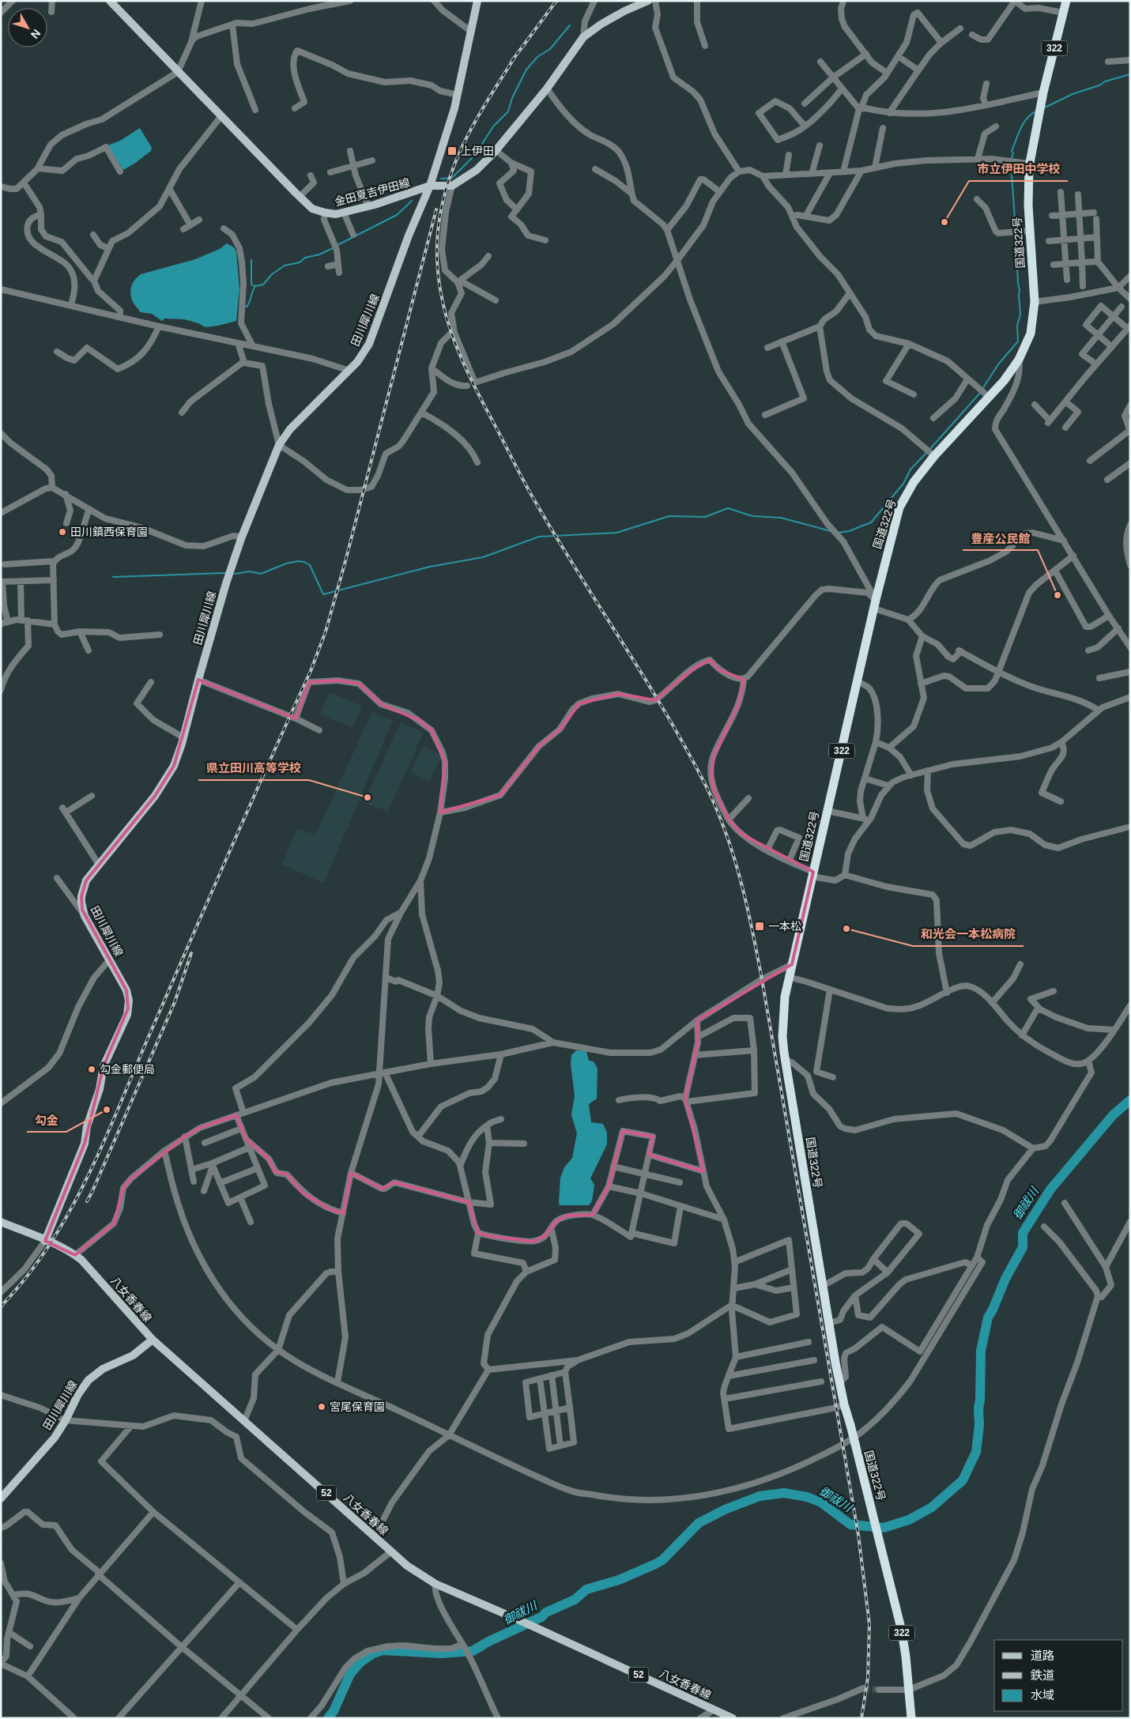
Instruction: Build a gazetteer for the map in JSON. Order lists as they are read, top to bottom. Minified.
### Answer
{"streets":{"highway":["322","国道322号"],"main road":["金田夏吉伊田線","田川犀川線","八女香春線","52"]},"crossings":[["金田夏吉伊田線","田川犀川線"],["田川犀川線","八女香春線"]],"water":["御祓川"],"places":{"transit":["上伊田","一本松"],"other":["市立伊田中学校","田川鎮西保育園","豊産公民館","県立田川高等学校","和光会一本松病院","勾金郵便局","勾金","宮尾保育園"]},"legend":["道路","鉄道","水域"],"north":"bottom right"}
